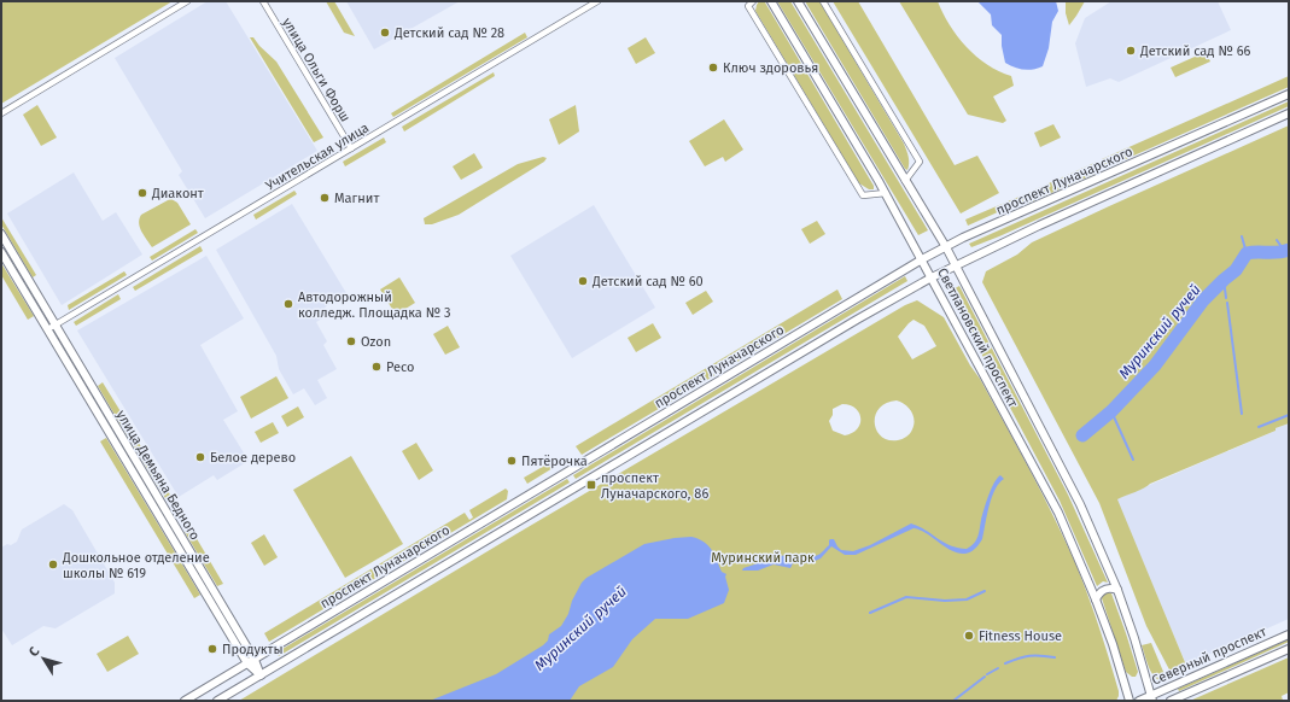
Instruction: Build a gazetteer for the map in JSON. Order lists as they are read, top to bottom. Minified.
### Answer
{"streets":{"main road":["проспект Луначарского","Светлановский проспект","улица Демьяна Бедного","Северный проспект"],"street":["улица Ольги Форш","Учительская улица"]},"crossings":[["улица Ольги Форш","Учительская улица"],["Учительская улица","улица Демьяна Бедного"],["проспект Луначарского","Светлановский проспект"],["проспект Луначарского","улица Демьяна Бедного"],["Светлановский проспект","Северный проспект"]],"water":["Муринский ручей"],"parks":["Муринский парк"],"places":{"other":["Детский сад № 28","Детский сад № 66","Ключ здоровья","Диаконт","Магнит","Детский сад № 60","Автодорожный колледж. Площадка № 3","Ozon","Ресо","Белое дерево","Пятёрочка","Дошкольное отделение школы № 619","Fitness House","Продукты"],"transit":["проспект Луначарского, 86"]},"north":"top left"}
